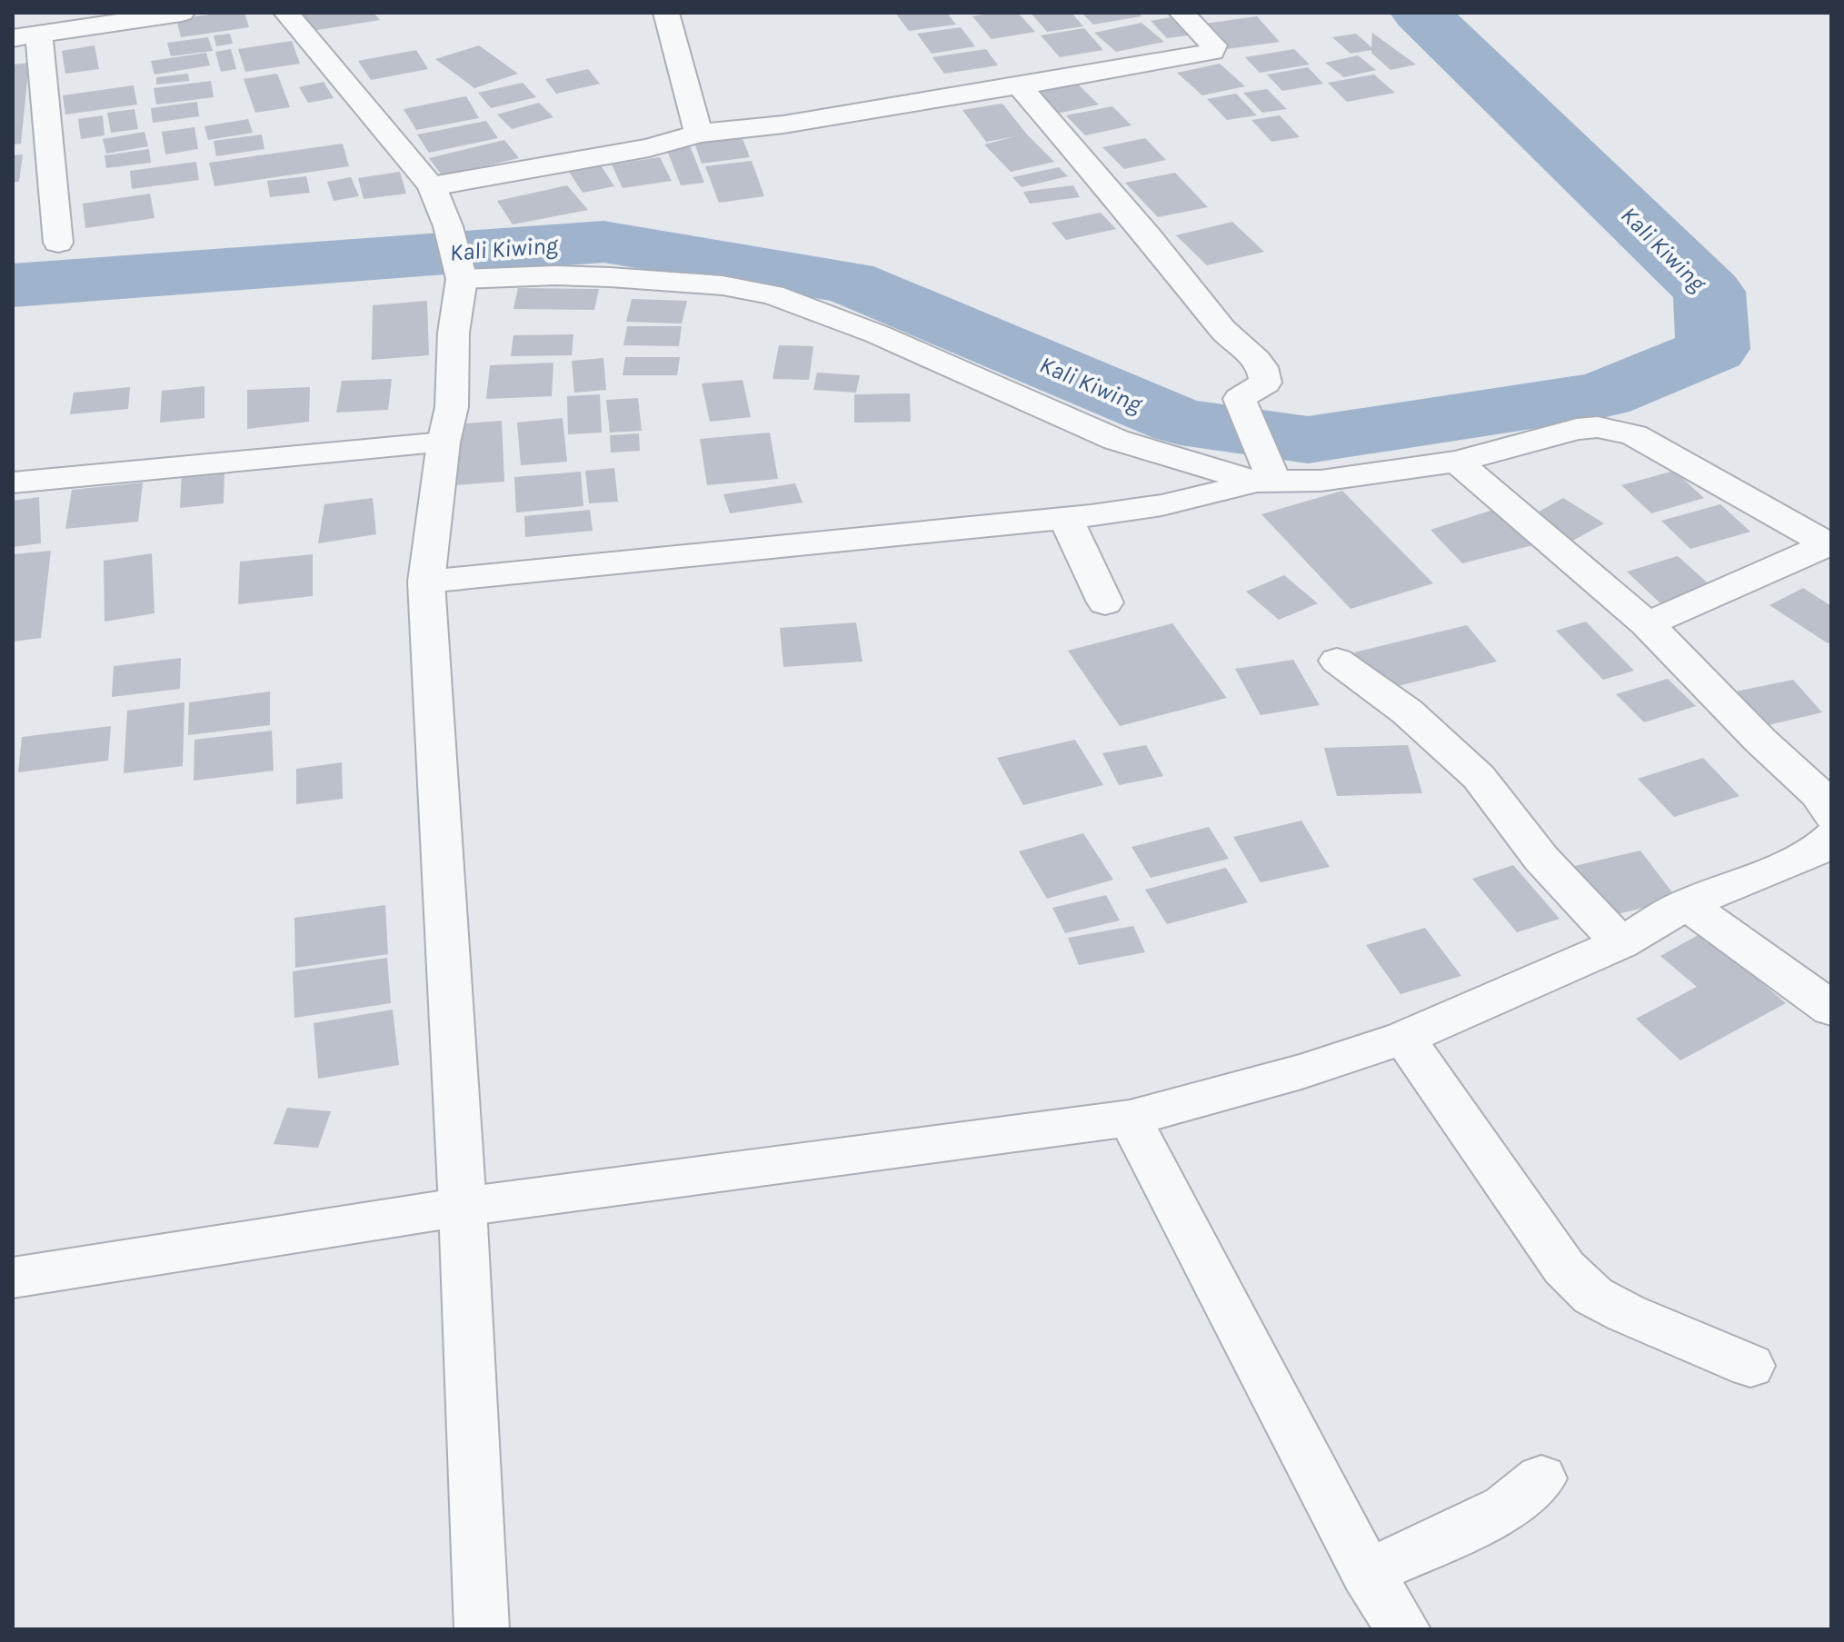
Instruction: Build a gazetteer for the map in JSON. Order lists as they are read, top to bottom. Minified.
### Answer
{"water":["Kali Kiwing"]}
